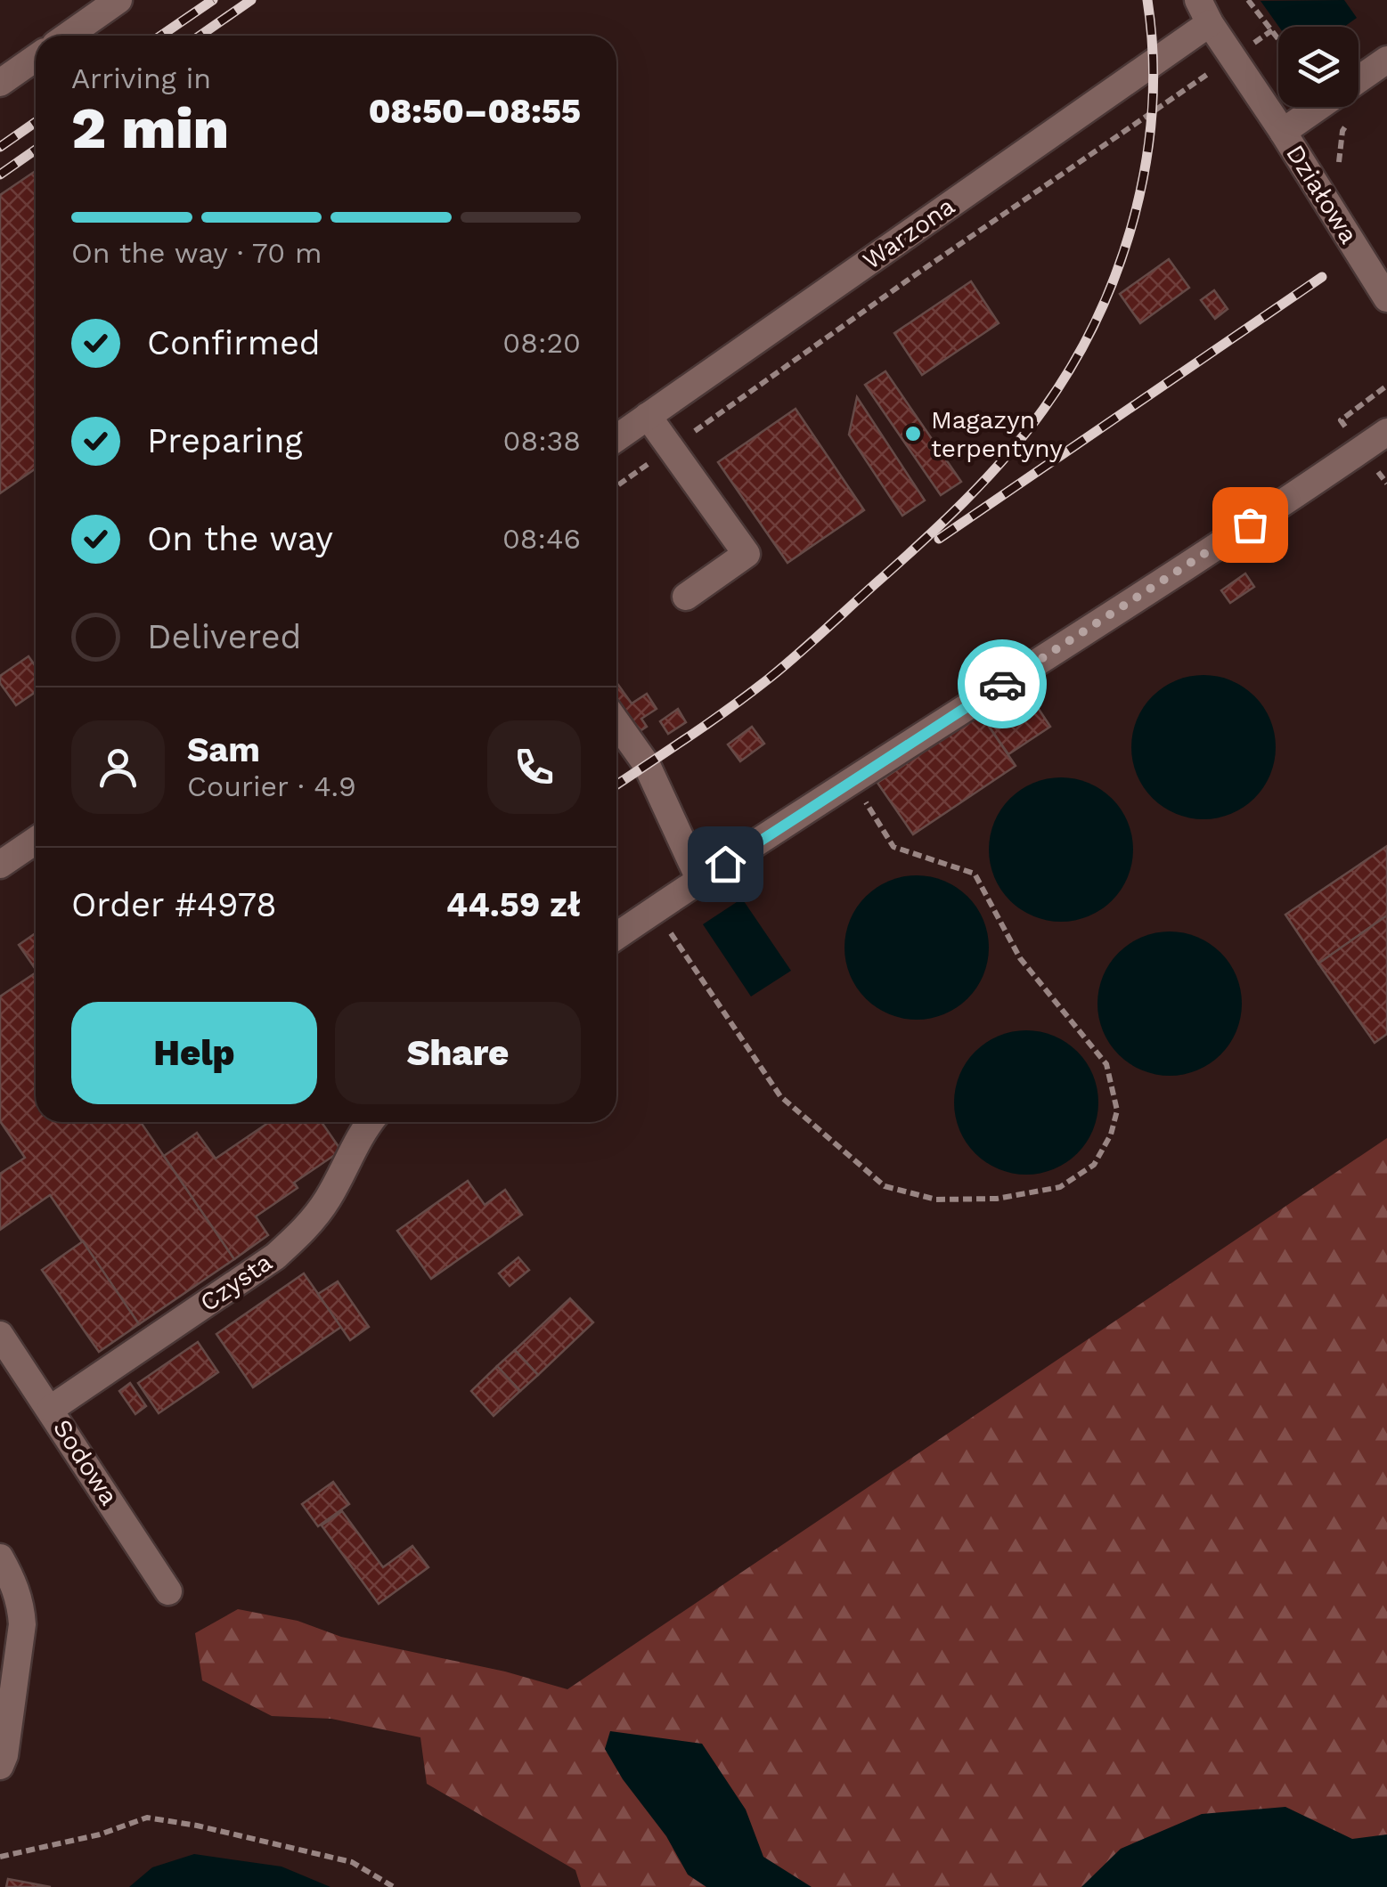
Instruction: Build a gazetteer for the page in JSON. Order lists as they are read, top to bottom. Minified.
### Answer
{"streets":{"street":["Działowa","Warzona","Czysta","Sodowa"]},"crossings":[["Działowa","Warzona"],["Czysta","Sodowa"]],"places":["Magazyn terpentyny"],"page":{"heading":["2 min","Arriving in","08:50–08:55"],"panel":["Sam","Courier · 4.9","Order #4978","44.59 zł"],"bar":"On the way · 70 m","list":[["Confirmed","08:20"],["Preparing","08:38"],["On the way","08:46"],"Delivered"],"buttons":["Help","Share"]}}
